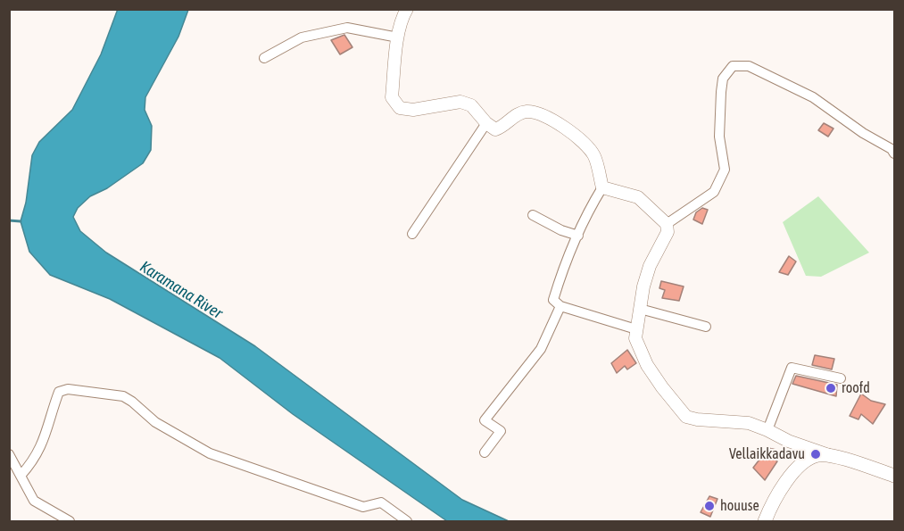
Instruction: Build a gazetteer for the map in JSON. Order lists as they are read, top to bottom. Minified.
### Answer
{"water":["Karamana River"],"places":["roofd","Vellaikkadavu","houuse"]}
